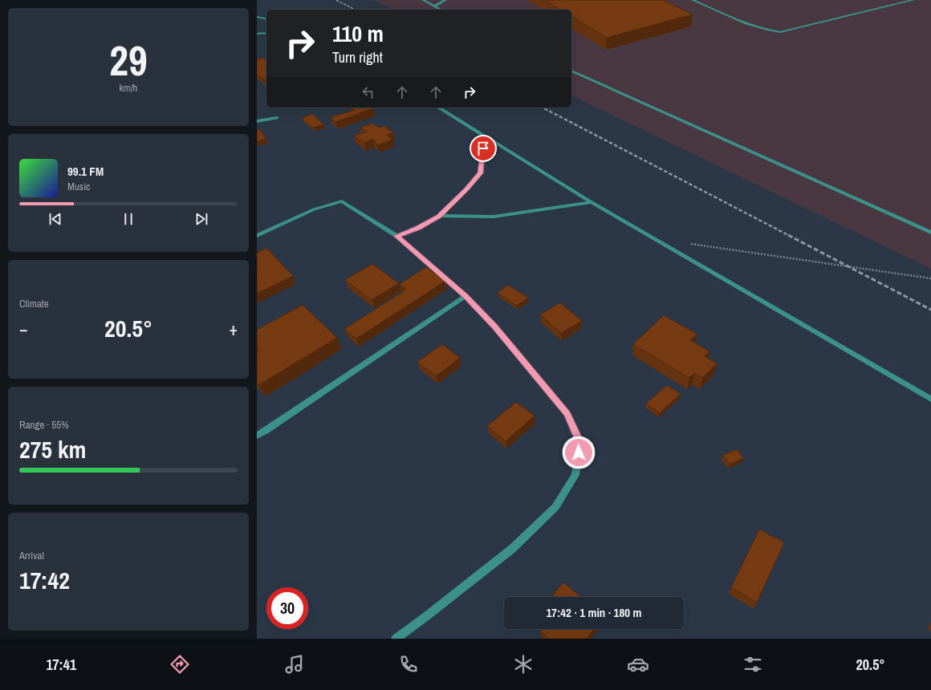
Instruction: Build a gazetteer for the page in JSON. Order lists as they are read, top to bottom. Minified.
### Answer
{"page":{"tile":[["29","km/h"],"Climate",["Range · 55%","275 km"],["Arrival","17:42"]],"turn":["110 m","Turn right"],"song":["99.1 FM","Music"],"heat":["−","20.5°","+"],"limit":"30","trip":"17:42 · 1 min · 180 m","tabs":["17:41","20.5°"]}}
